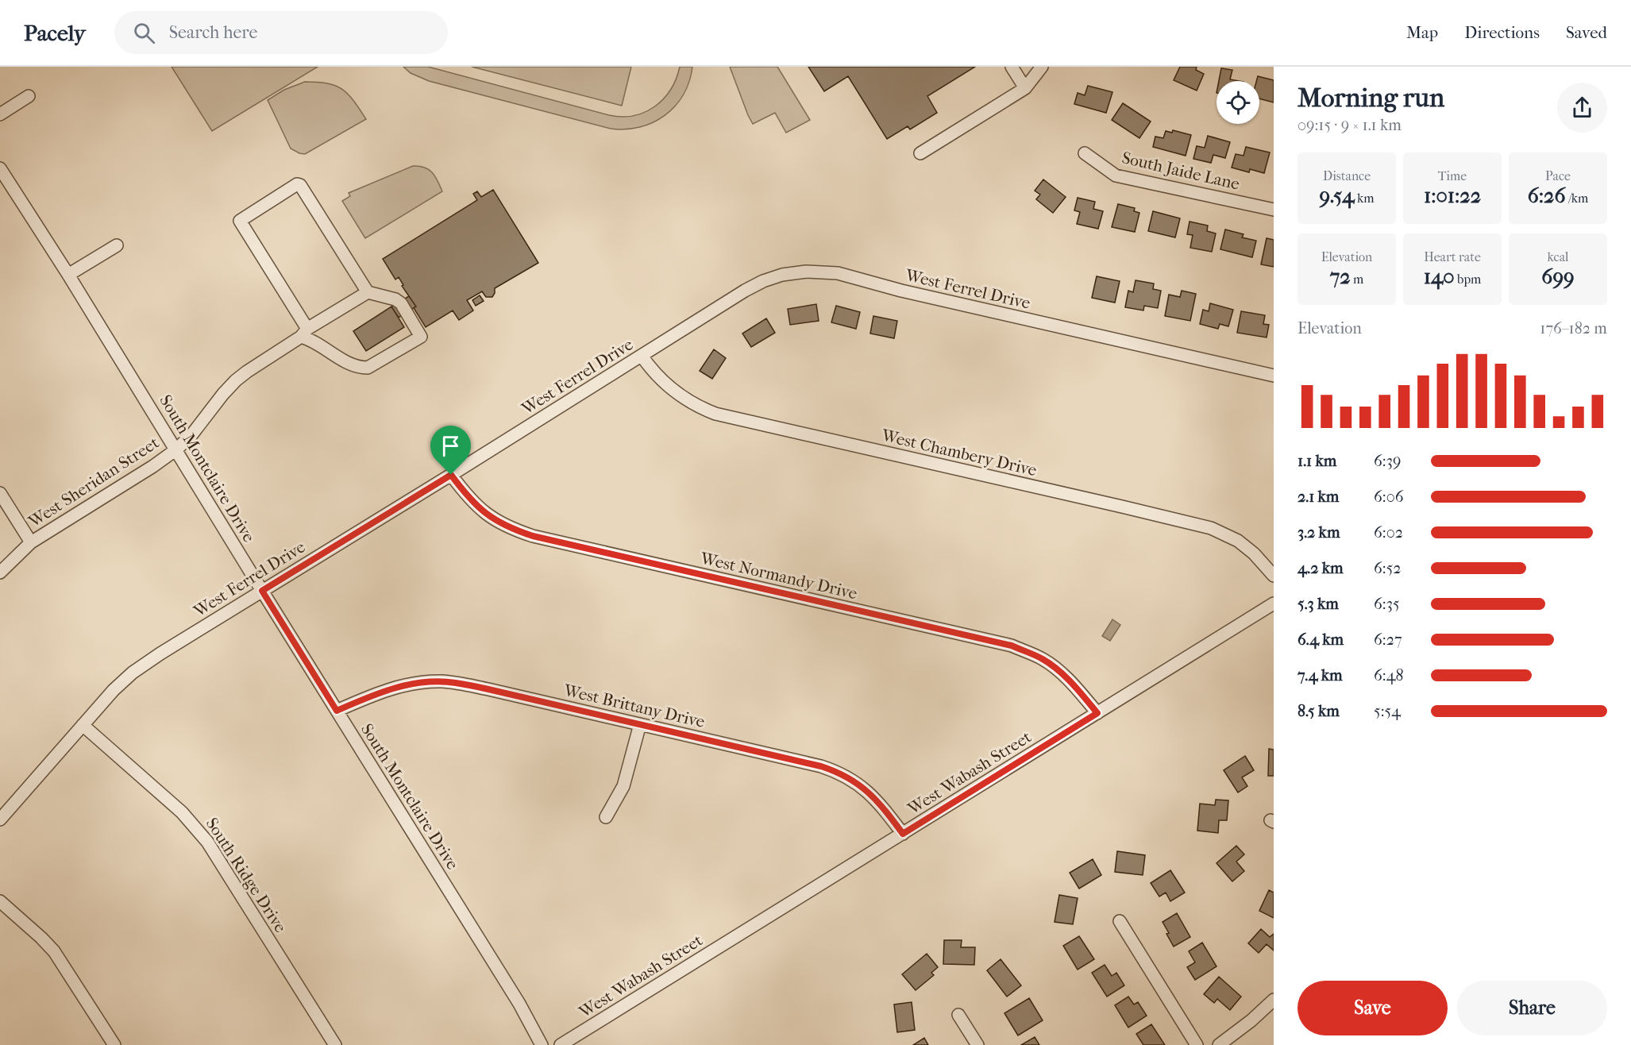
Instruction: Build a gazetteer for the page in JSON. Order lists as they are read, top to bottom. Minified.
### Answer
{"streets":{"street":["South Jaide Lane","West Ferrel Drive","West Chambery Drive","South Montclaire Drive","West Sheridan Street","West Normandy Drive","West Brittany Drive","West Wabash Street","South Ridge Drive"]},"crossings":[["West Ferrel Drive","West Chambery Drive"],["West Ferrel Drive","South Montclaire Drive"],["West Ferrel Drive","West Normandy Drive"],["West Ferrel Drive","South Ridge Drive"],["South Montclaire Drive","West Sheridan Street"],["South Montclaire Drive","West Brittany Drive"],["West Normandy Drive","West Wabash Street"],["West Brittany Drive","West Wabash Street"]],"page":{"header":"Pacely","search":"Search here","nav":["Map","Directions","Saved"],"heading":["Morning run","09:15 · 9 × 1.1 km"],"stats":[["Distance","9.54 km"],["Time","1:01:22"],["Pace","6:26 /km"],["Elevation","72 m"],["Heart rate","140 bpm"],["kcal","699"]],"chart":["Elevation","176–182 m"],"list":[{"name":"1.1 km","note":"6:39"},{"name":"2.1 km","note":"6:06"},{"name":"3.2 km","note":"6:02"},{"name":"4.2 km","note":"6:52"},{"name":"5.3 km","note":"6:35"},{"name":"6.4 km","note":"6:27"},{"name":"7.4 km","note":"6:48"},{"name":"8.5 km","note":"5:54"}],"buttons":["Save","Share"]}}
